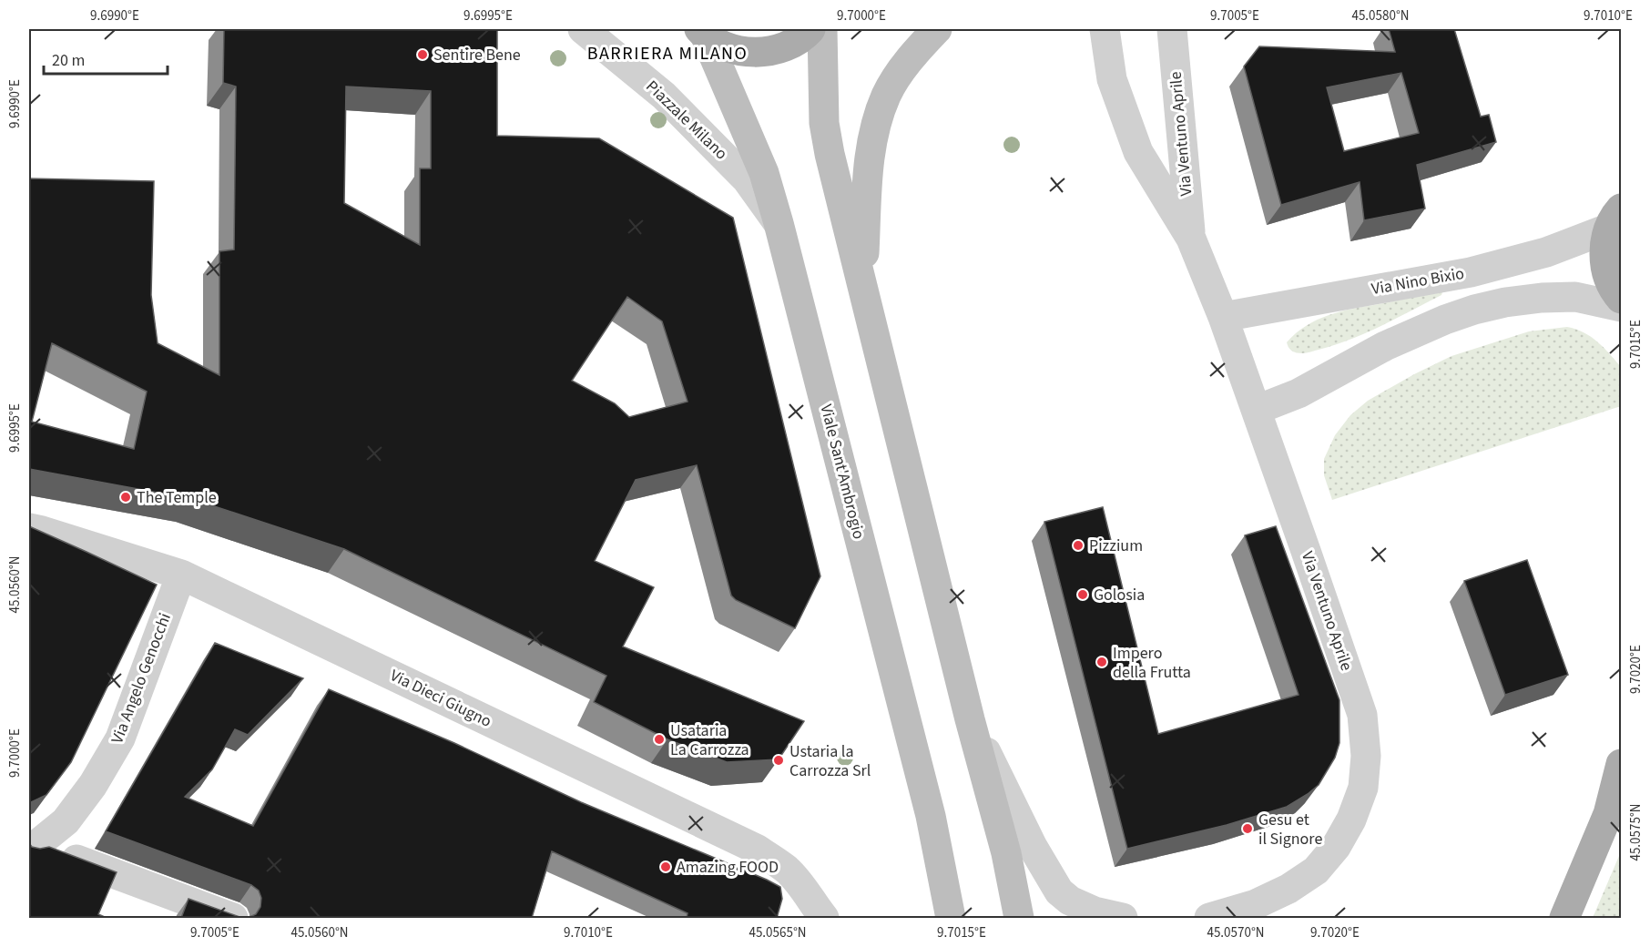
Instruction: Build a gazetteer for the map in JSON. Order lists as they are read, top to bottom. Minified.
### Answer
{"streets":{"main road":["Viale Sant'Ambrogio"],"street":["Piazzale Milano","Via Ventuno Aprile","Via Nino Bixio","Via Angelo Genocchi","Via Dieci Giugno"]},"crossings":[["Piazzale Milano","Viale Sant'Ambrogio"],["Via Ventuno Aprile","Via Nino Bixio"],["Via Angelo Genocchi","Via Dieci Giugno"]],"districts":["BARRIERA MILANO"],"places":["Sentire Bene","The Temple","Pizzium","Golosia","Impero della Frutta","Usataria La Carrozza","Ustaria la Carrozza Srl","Gesu et il Signore","Amazing FOOD"],"scale_bar":"20 m","coordinates":["9.6990°E","9.6995°E","9.7000°E","9.7005°E","45.0580°N","9.7010°E","9.7015°E","45.0560°N","9.7020°E","45.0575°N","45.0565°N","45.0570°N"]}
